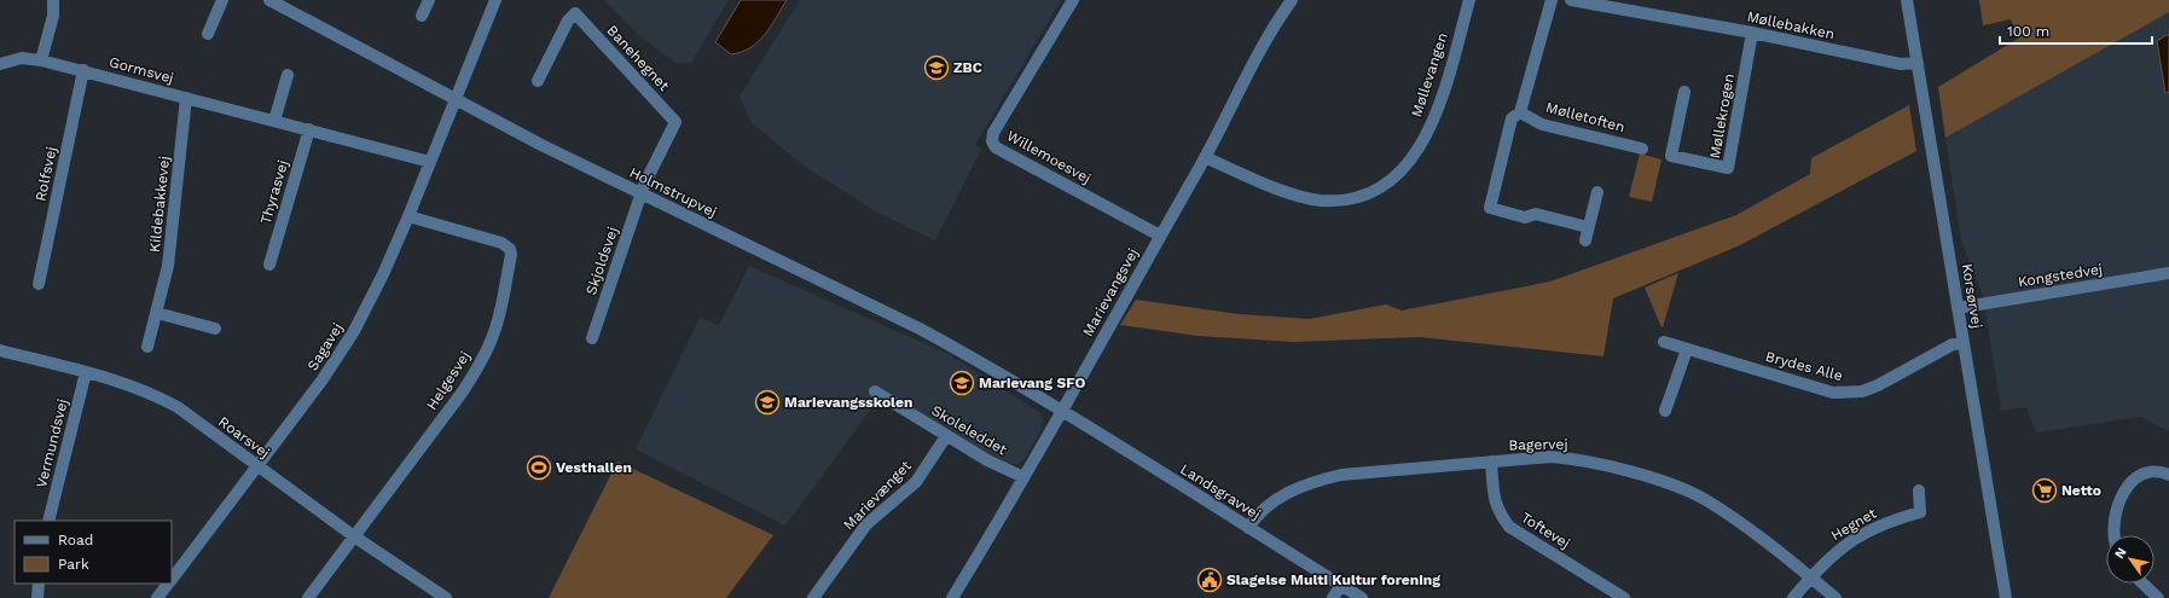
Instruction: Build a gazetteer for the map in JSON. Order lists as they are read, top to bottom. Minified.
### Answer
{"streets":{"street":["Møllebakken","Banehegnet","Gormsvej","Møllevangen","Møllekrogen","Mølletoften","Willemoesvej","Rolfsvej","Thyrasvej","Holmstrupvej","Kildebakkevej","Skjoldsvej","Kongstedvej","Marievangsvej","Korsørvej","Sagavej","Brydes Alle","Helgesvej","Skoleleddet","Roarsvej","Vermundsvej","Bagervej","Landsgravvej","Marievænget","Hegnet","Toftevej"]},"crossings":[["Møllebakken","Møllekrogen"],["Møllebakken","Korsørvej"],["Banehegnet","Holmstrupvej"],["Banehegnet","Skjoldsvej"],["Gormsvej","Rolfsvej"],["Gormsvej","Thyrasvej"],["Gormsvej","Kildebakkevej"],["Gormsvej","Sagavej"],["Møllevangen","Marievangsvej"],["Willemoesvej","Marievangsvej"],["Holmstrupvej","Skjoldsvej"],["Holmstrupvej","Marievangsvej"],["Holmstrupvej","Sagavej"],["Holmstrupvej","Landsgravvej"],["Kongstedvej","Korsørvej"],["Marievangsvej","Skoleleddet"],["Marievangsvej","Landsgravvej"],["Korsørvej","Brydes Alle"],["Sagavej","Helgesvej"],["Sagavej","Roarsvej"],["Helgesvej","Roarsvej"],["Skoleleddet","Marievænget"],["Roarsvej","Vermundsvej"],["Bagervej","Landsgravvej"],["Bagervej","Hegnet"],["Bagervej","Toftevej"]],"places":{"school or university":["ZBC","Marievang SFO","Marievangsskolen"],"sports":["Vesthallen"],"supermarket":["Netto"],"public building":["Slagelse Multi Kultur forening"]},"legend":["Road","Park"],"scale_bar":"100 m","north":"top left"}
